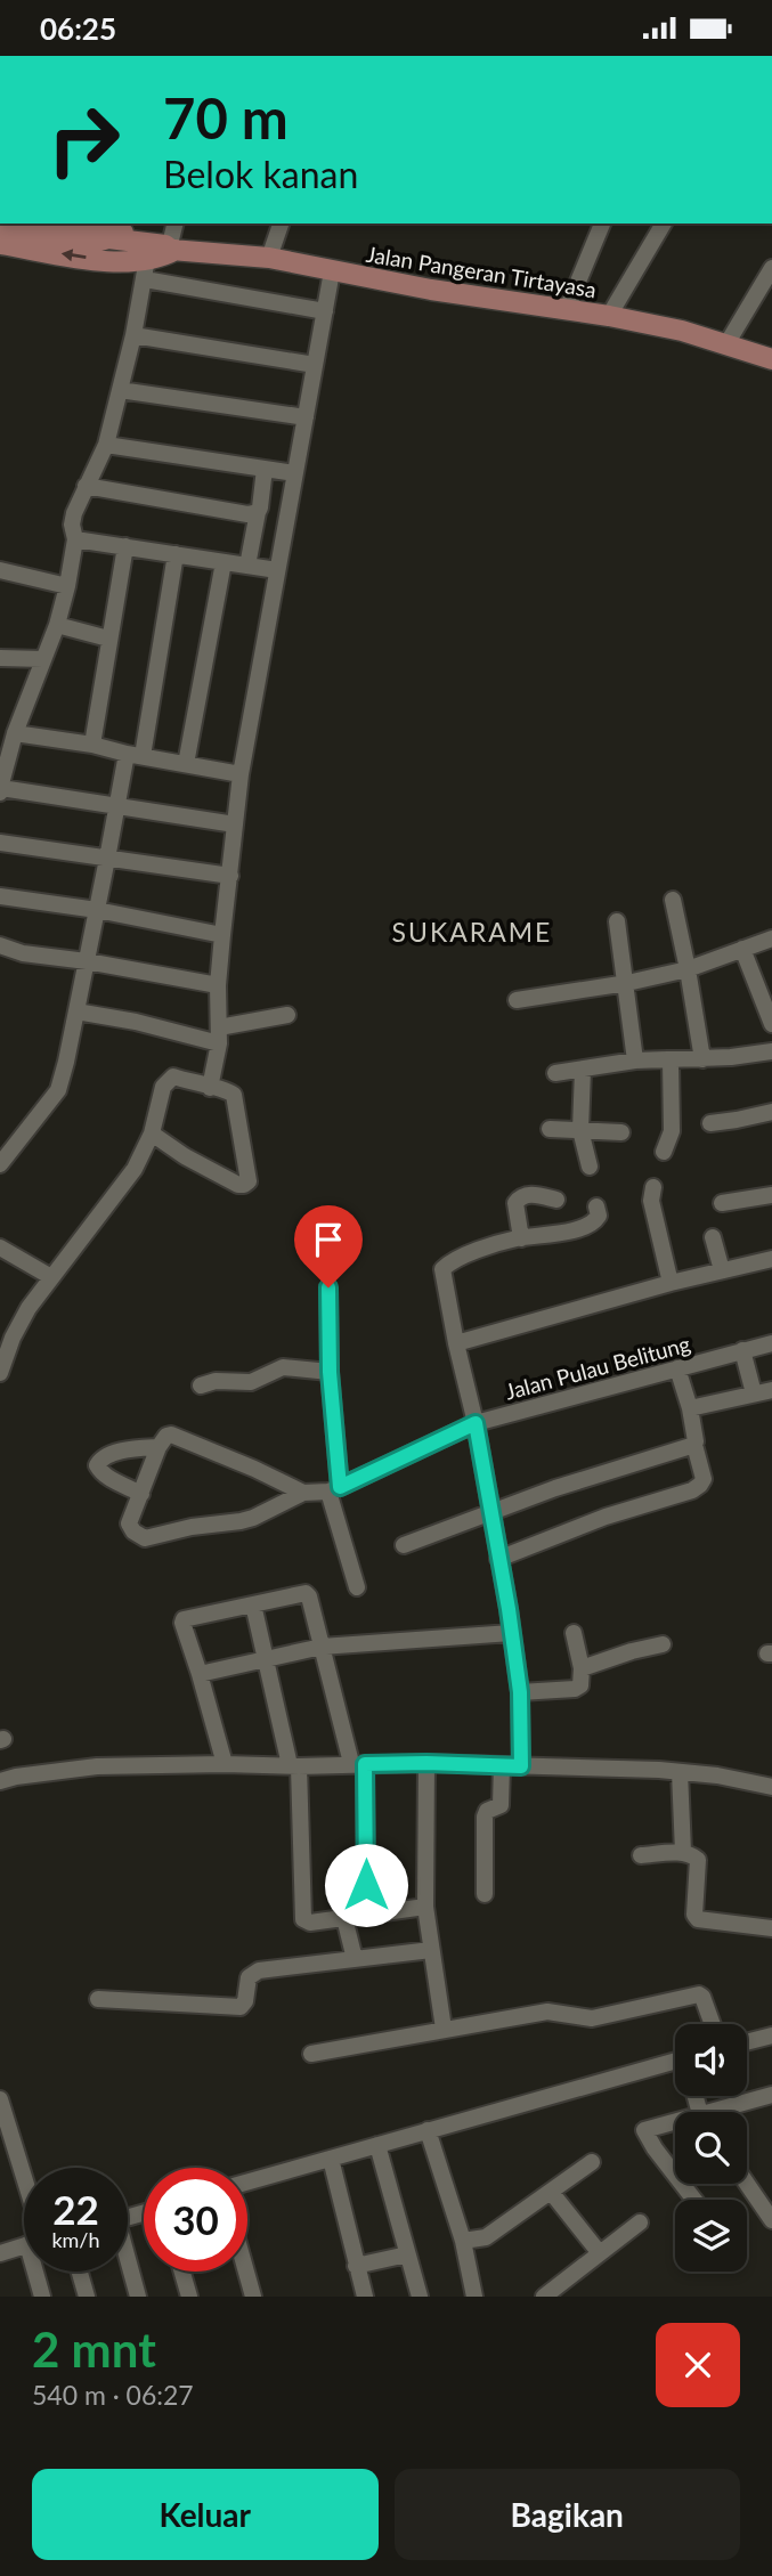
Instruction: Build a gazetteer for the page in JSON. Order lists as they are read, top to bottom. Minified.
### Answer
{"streets":{"main road":["Jalan Pangeran Tirtayasa"],"street":["Jalan Pulau Belitung"]},"districts":["SUKARAME"],"page":{"status":"06:25","turn":["70 m","Belok kanan"],"speed":"22 km/h","limit":"30","heading":["2 mnt","540 m · 06:27"],"buttons":["Keluar","Bagikan"]}}
